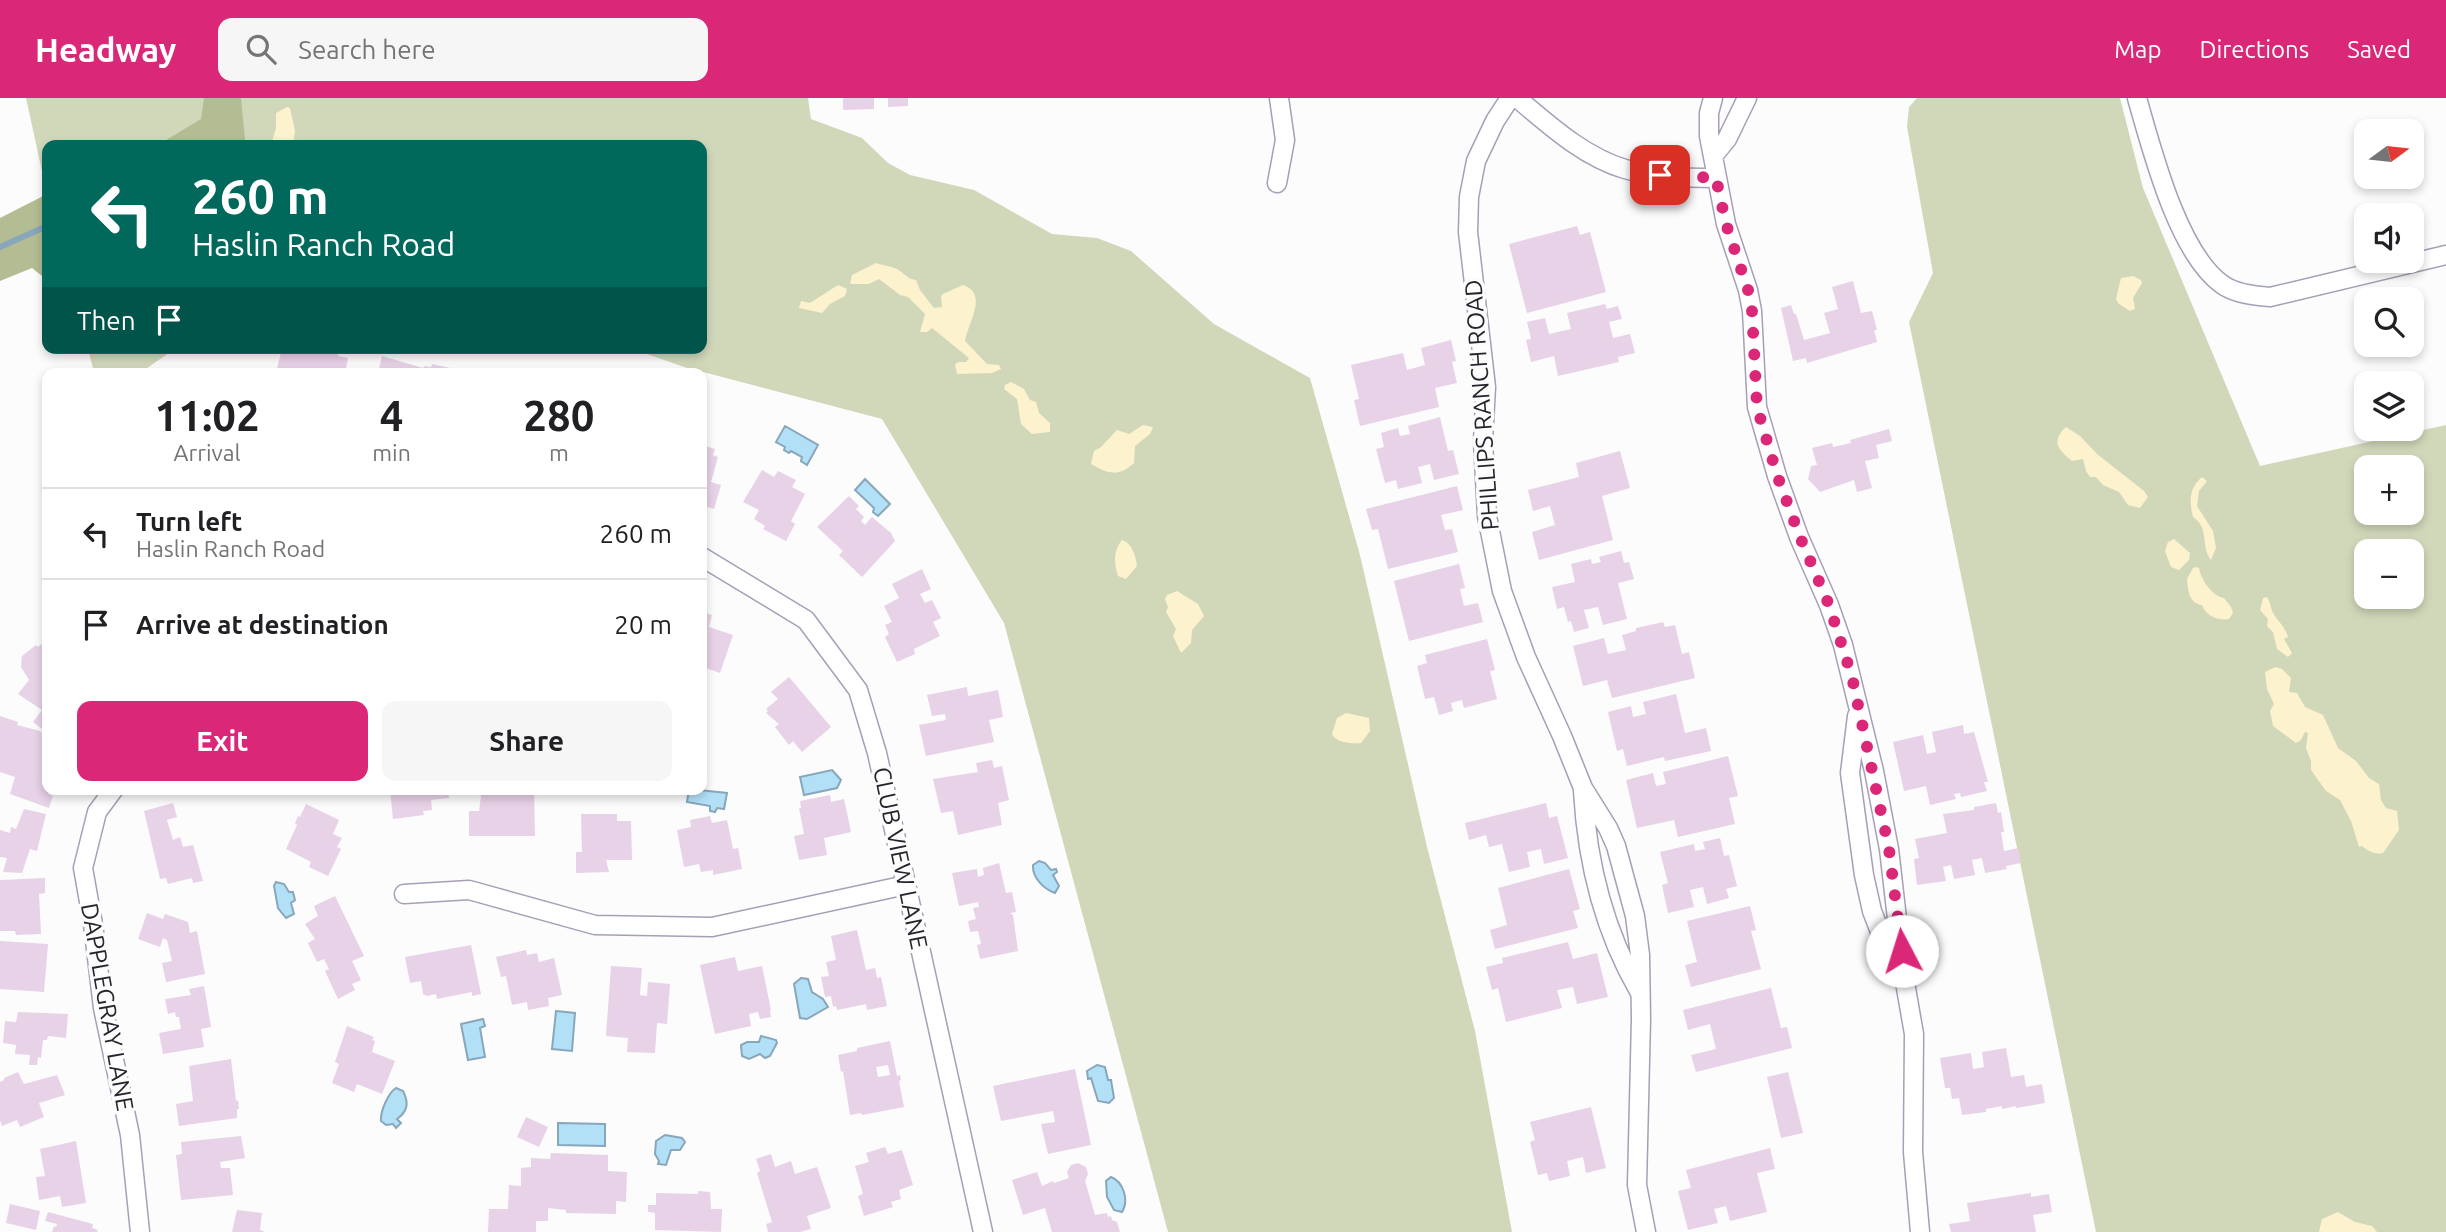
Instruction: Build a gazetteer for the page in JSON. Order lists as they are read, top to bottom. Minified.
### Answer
{"streets":{"street":["PHILLIPS RANCH ROAD","CLUB VIEW LANE","DAPPLEGRAY LANE"]},"north":"right","page":{"header":"Headway","search":"Search here","nav":["Map","Directions","Saved"],"map_buttons":["+","−"],"turn":["260 m","Haslin Ranch Road"],"then":"Then","eta":["11:02","Arrival","4","min","280","m"],"list":[{"name":"Turn left","note":"Haslin Ranch Road","value":"260 m"},{"name":"Arrive at destination","value":"20 m"}],"buttons":["Exit","Share"]}}
